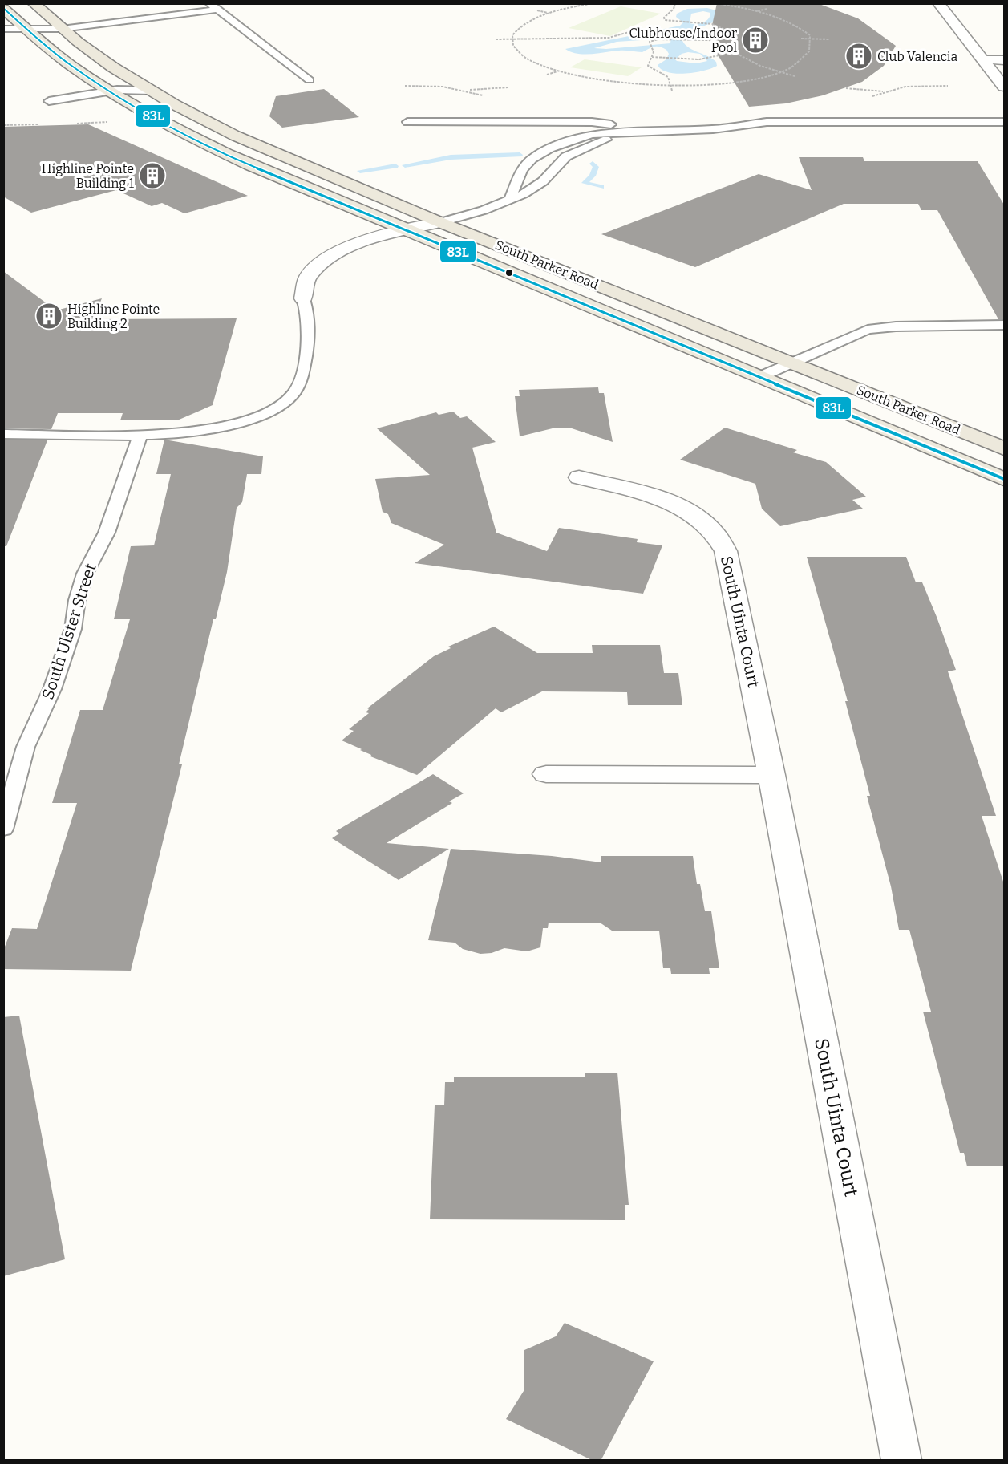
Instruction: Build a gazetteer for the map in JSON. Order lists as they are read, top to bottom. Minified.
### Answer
{"streets":{"main road":["South Parker Road"],"street":["South Uinta Court"],"lane":["South Ulster Street"]},"places":{"building":["Clubhouse/Indoor Pool","Club Valencia","Highline Pointe Building 1","Highline Pointe Building 2"]},"lines":["transit line 83L"]}
